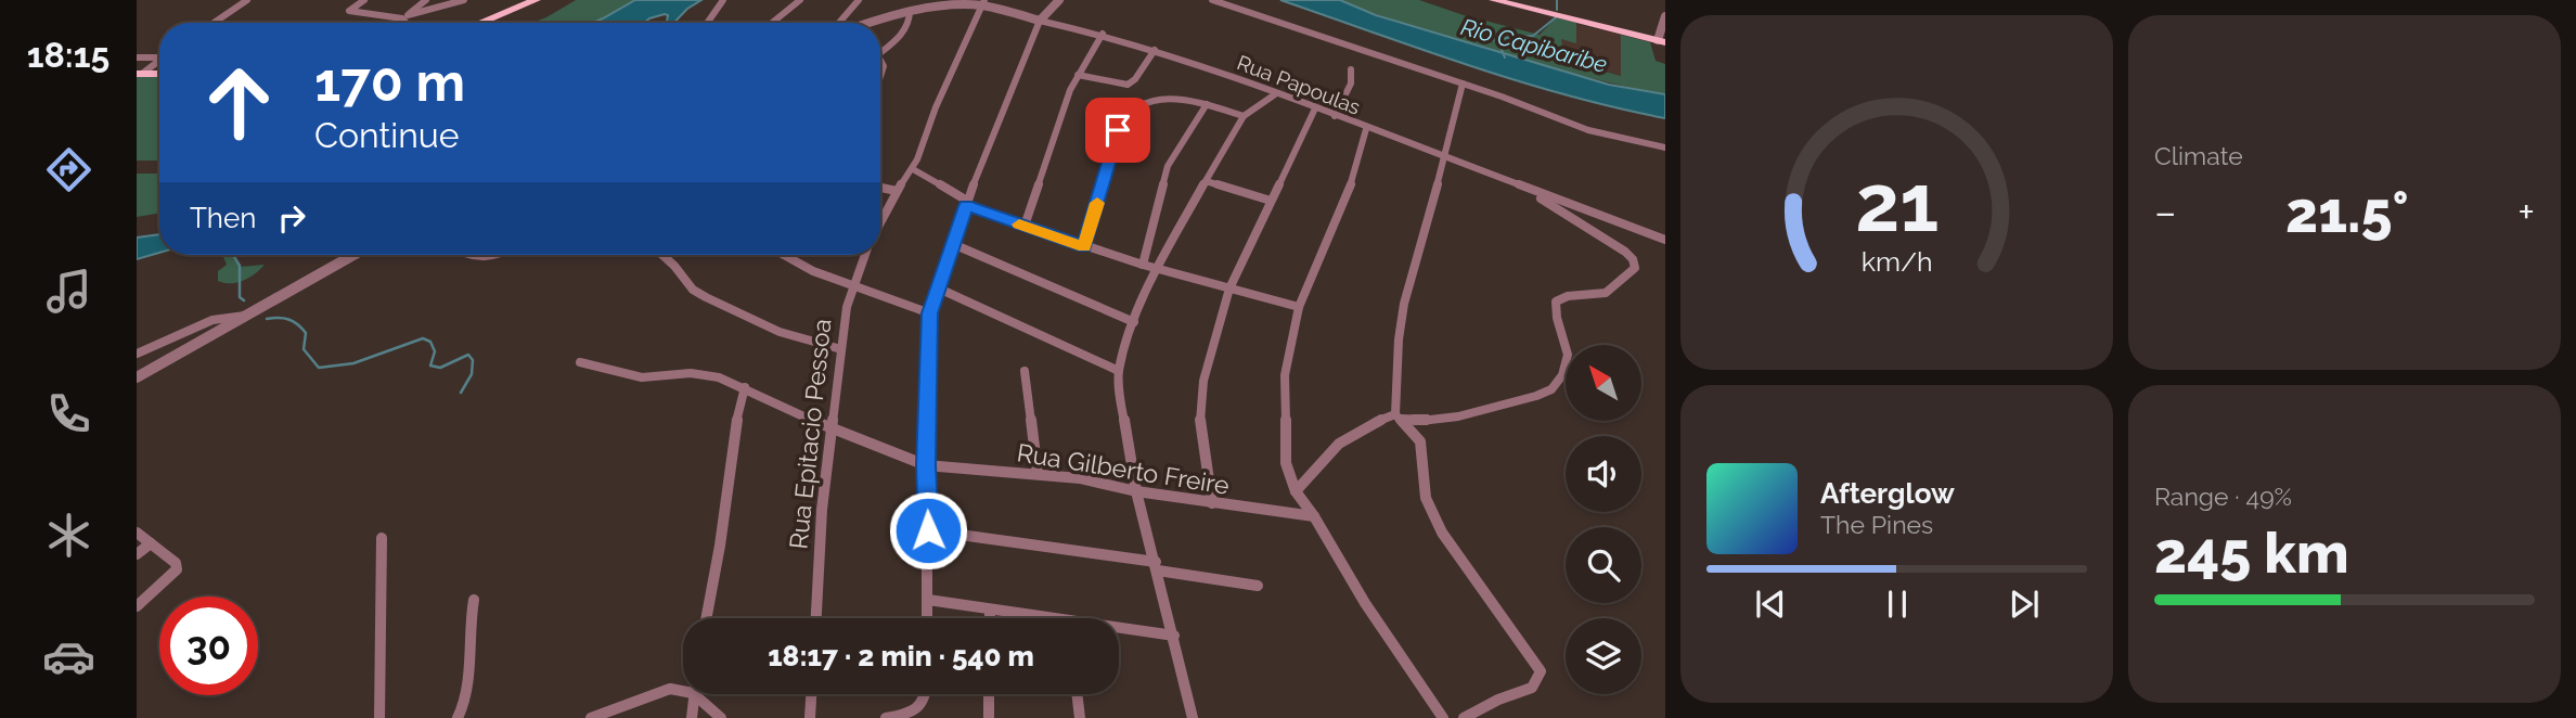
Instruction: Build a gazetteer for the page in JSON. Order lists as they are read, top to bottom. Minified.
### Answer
{"streets":{"street":["Rua Papoulas","Rua Epitacio Pessoa","Rua Gilberto Freire"]},"crossings":[["Rua Papoulas","Rua Epitacio Pessoa"],["Rua Epitacio Pessoa","Rua Gilberto Freire"]],"water":["Rio Capibaribe"],"north":"top left","page":{"tabs":"18:15","tile":["Climate",["Range · 49%","245 km"]],"turn":["170 m","Continue"],"heat":["−","21.5°","+"],"then":"Then","song":["Afterglow","The Pines"],"limit":"30","trip":"18:17 · 2 min · 540 m","gauge":["21","km/h"]}}
